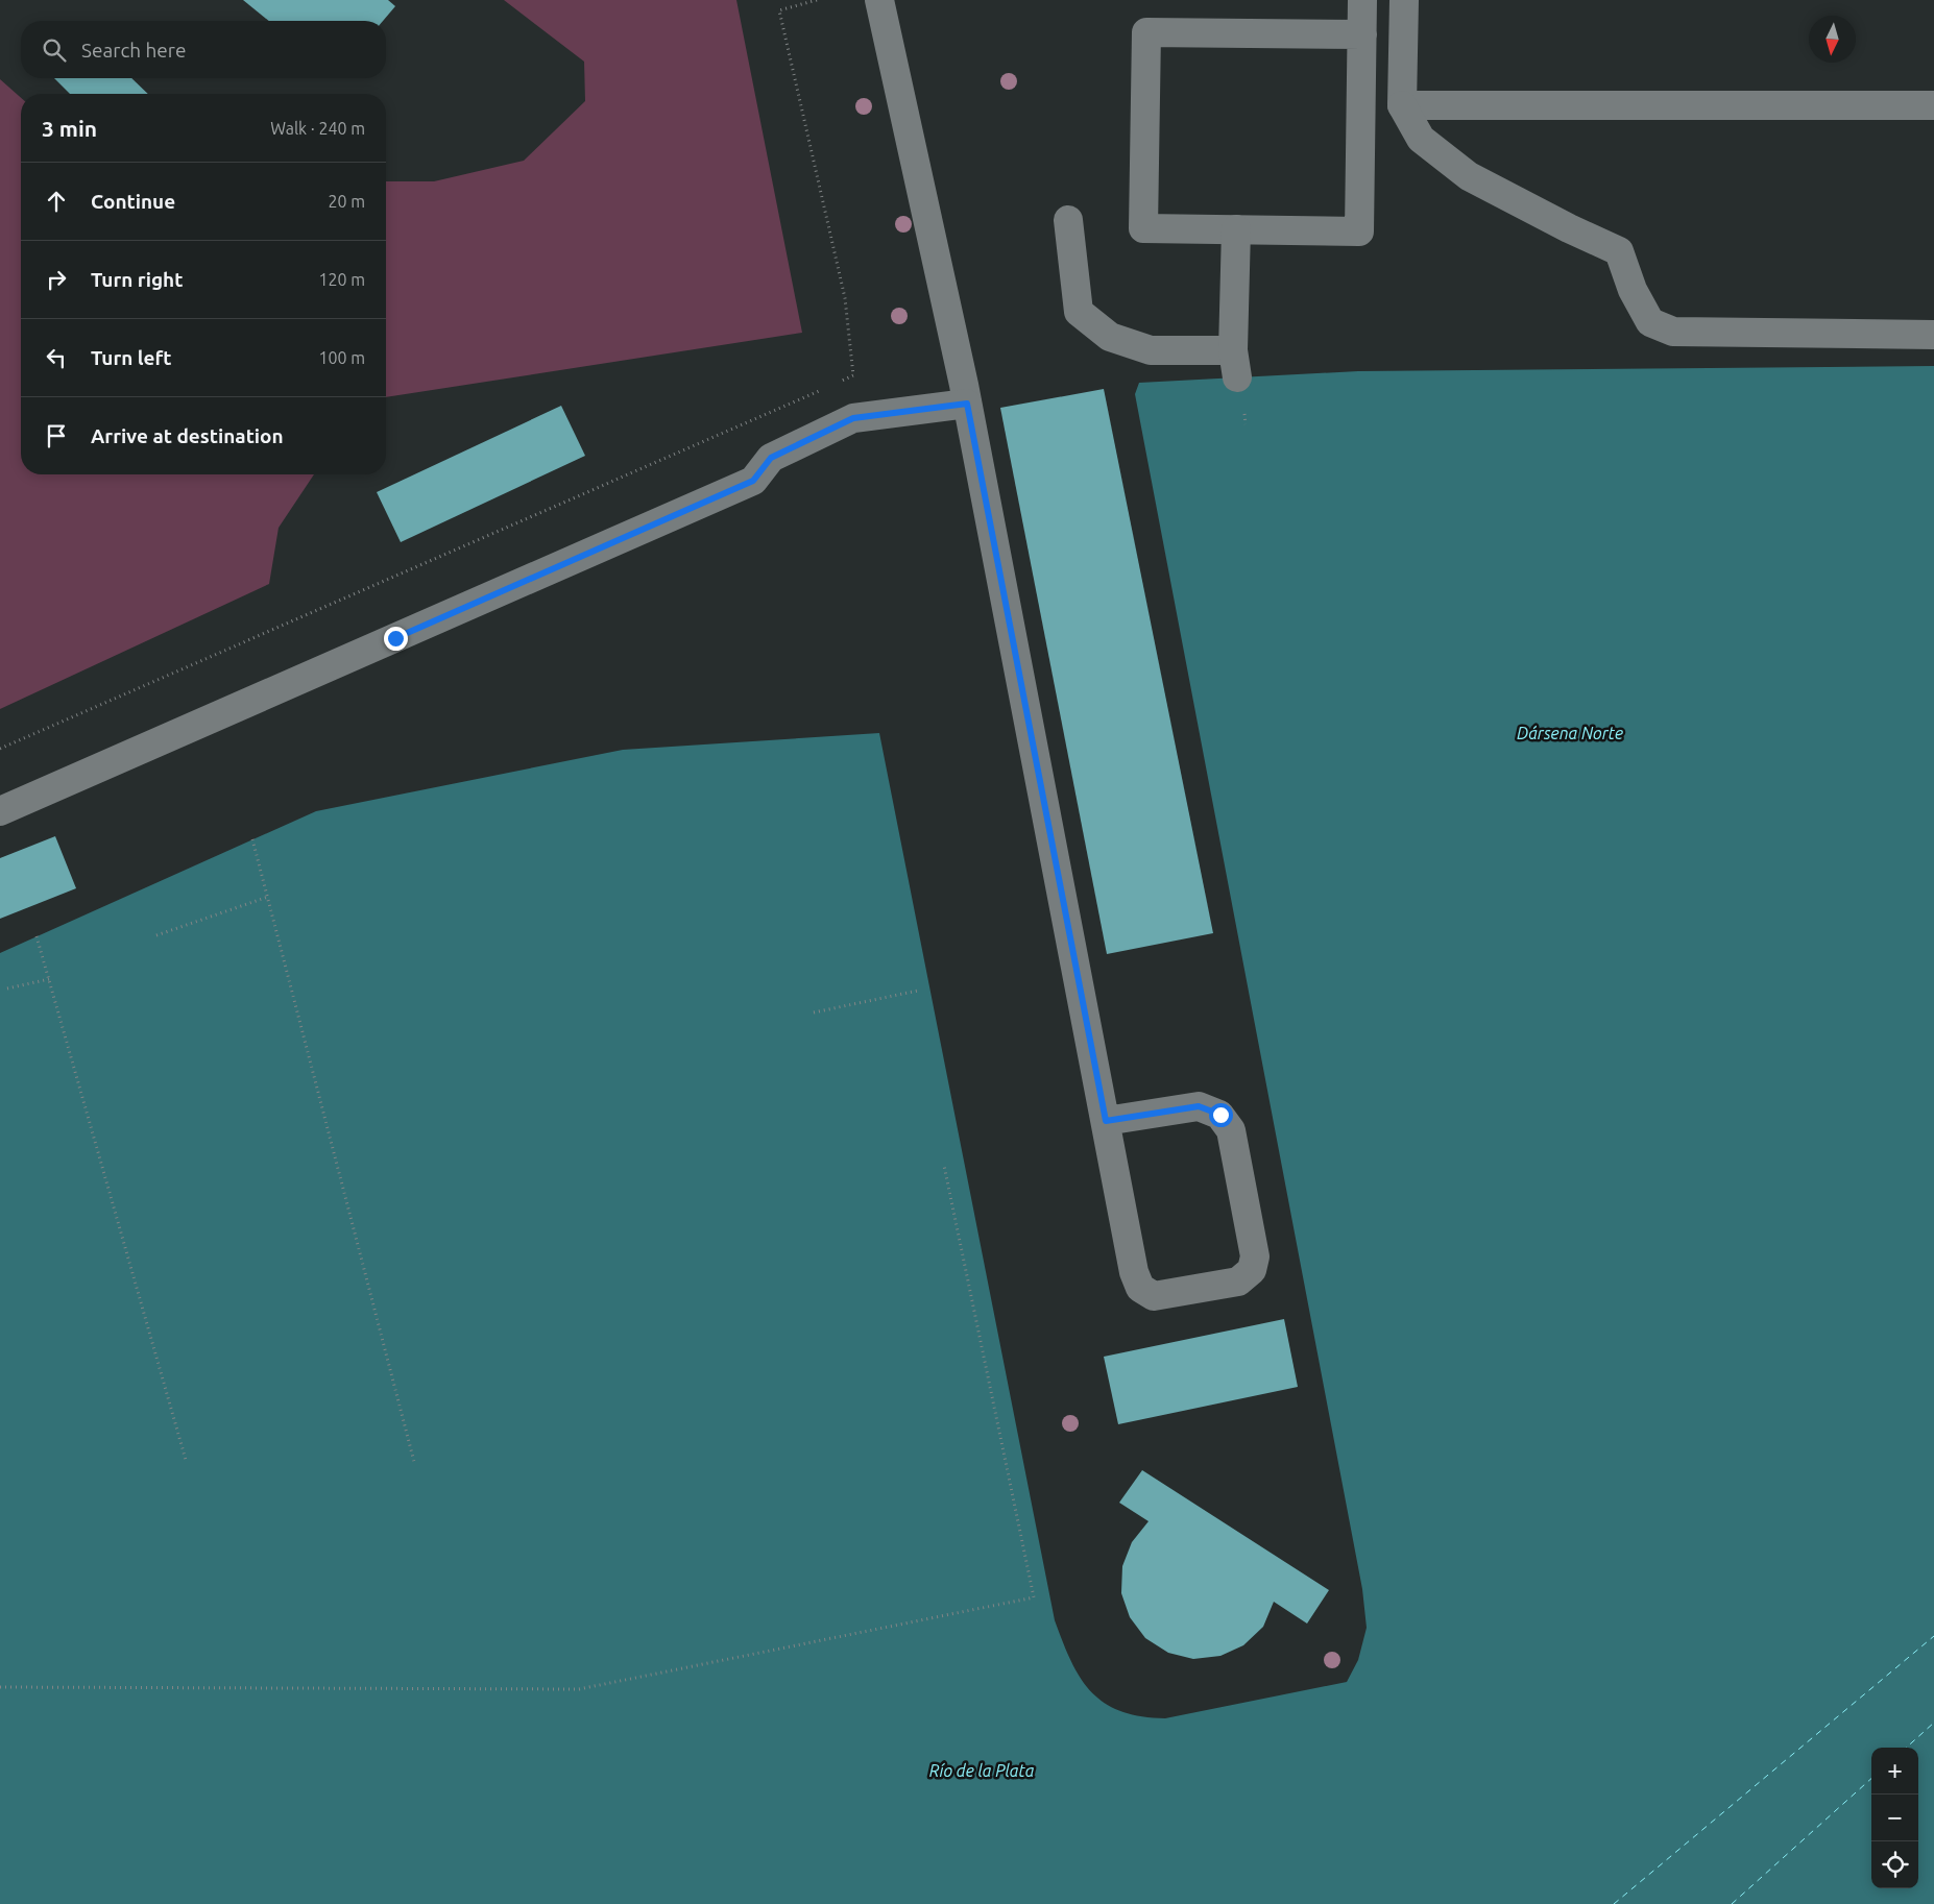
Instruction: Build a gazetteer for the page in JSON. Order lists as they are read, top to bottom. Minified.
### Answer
{"water":["Dársena Norte","Río de la Plata"],"north":"bottom","page":{"search":"Search here","heading":["3 min","Walk · 240 m"],"list":[["Continue","20 m"],["Turn right","120 m"],["Turn left","100 m"],"Arrive at destination"],"map_buttons":["+","−"]}}
